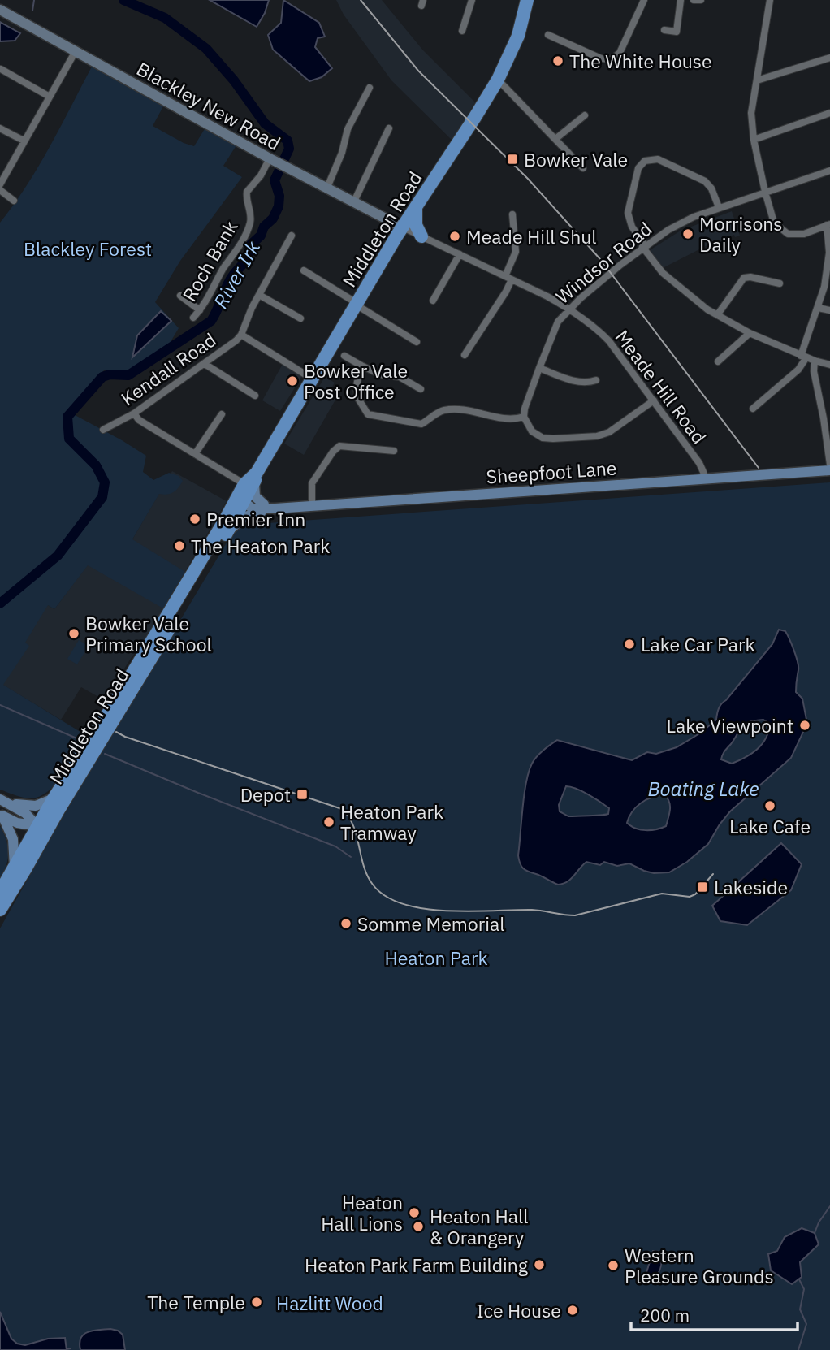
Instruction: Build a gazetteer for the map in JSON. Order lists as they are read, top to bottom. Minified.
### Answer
{"streets":{"highway":["Middleton Road"],"main road":["Sheepfoot Lane"],"street":["Blackley New Road","Roch Bank","Windsor Road","Kendall Road","Meade Hill Road"]},"crossings":[["Blackley New Road","Middleton Road"],["Blackley New Road","Roch Bank"],["Blackley New Road","Meade Hill Road"],["Middleton Road","Meade Hill Road"],["Middleton Road","Sheepfoot Lane"],["Windsor Road","Meade Hill Road"],["Meade Hill Road","Sheepfoot Lane"]],"water":["River Irk","Boating Lake"],"parks":["Blackley Forest","Heaton Park","Hazlitt Wood"],"places":{"other":["The White House","Morrisons Daily","Meade Hill Shul","Bowker Vale Post Office","Premier Inn","The Heaton Park","Bowker Vale Primary School","Lake Car Park","Lake Viewpoint","Lake Cafe","Heaton Park Tramway","Somme Memorial","Heaton Hall Lions","Heaton Hall & Orangery","Heaton Park Farm Building","Western Pleasure Grounds","The Temple","Ice House"],"transit":["Bowker Vale","Depot","Lakeside"]},"scale_bar":"200 m"}
